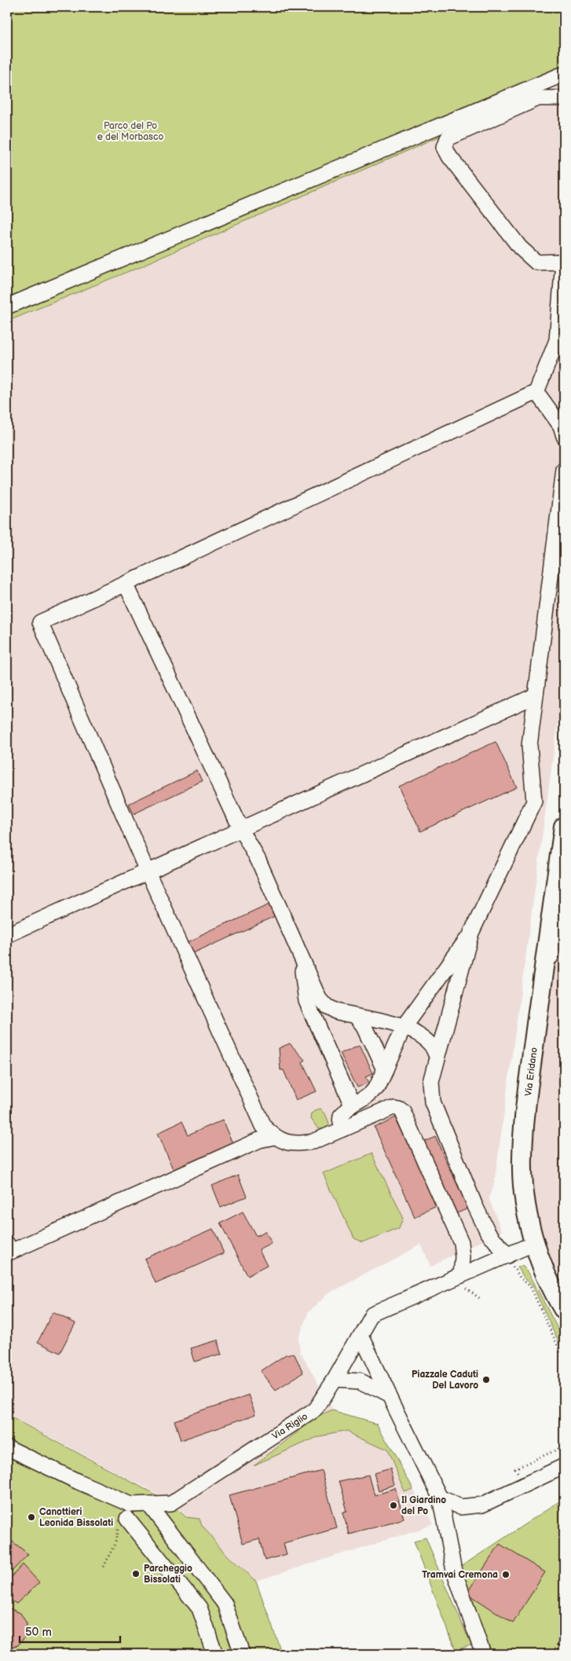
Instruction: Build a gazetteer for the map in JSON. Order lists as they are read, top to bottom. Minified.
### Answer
{"streets":{"main road":["Via Eridano"],"street":["Via Riglio"]},"crossings":[["Via Eridano","Via Riglio"]],"parks":["Parco del Po e del Morbasco"],"places":["Piazzale Caduti Del Lavoro","Il Giardino del Po","Canottieri Leonida Bissolati","Parcheggio Bissolati","Tramvai Cremona"],"scale_bar":"50 m"}
